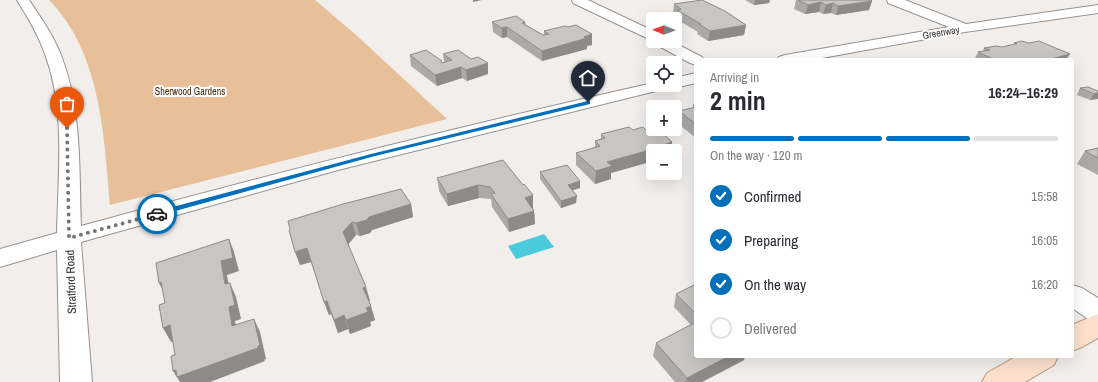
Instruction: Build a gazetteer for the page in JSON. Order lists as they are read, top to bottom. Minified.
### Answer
{"streets":{"street":["Greenway","Stratford Road"]},"parks":["Sherwood Gardens"],"north":"left","page":{"map_buttons":["+","−"],"heading":["2 min","Arriving in","16:24–16:29"],"bar":"On the way · 120 m","list":[["Confirmed","15:58"],["Preparing","16:05"],["On the way","16:20"],"Delivered"]}}
